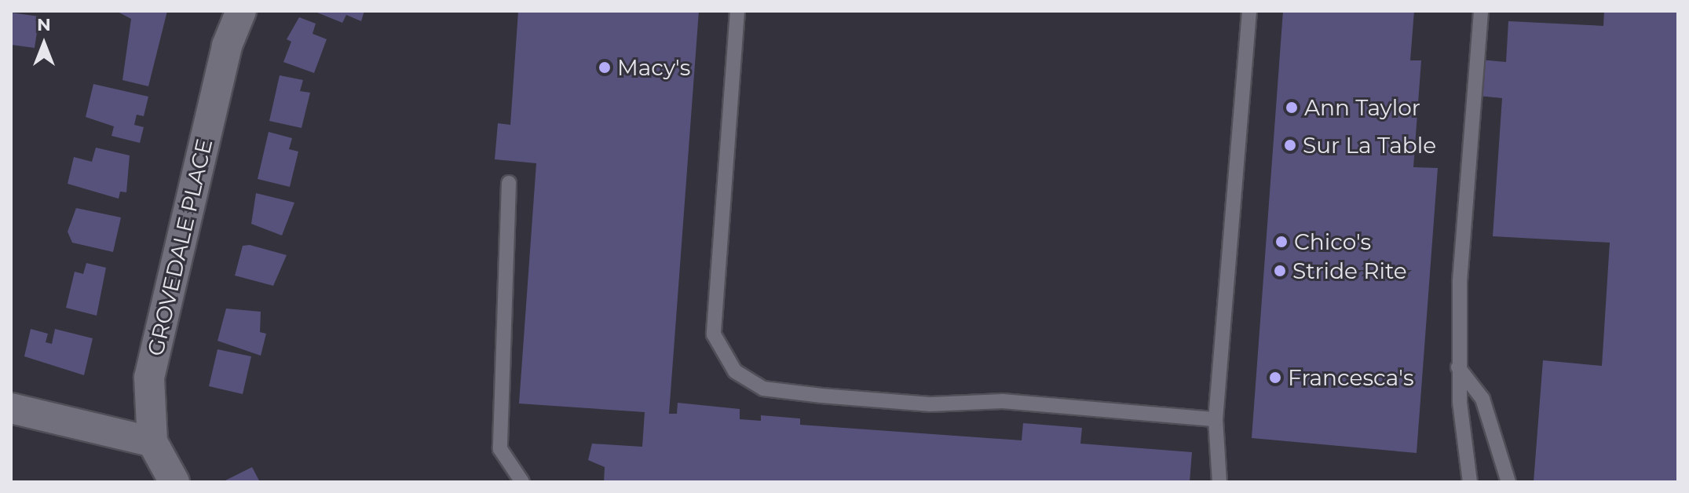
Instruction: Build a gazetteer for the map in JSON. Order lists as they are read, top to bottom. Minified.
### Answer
{"streets":{"street":["GROVEDALE PLACE"]},"places":["Macy's","Ann Taylor","Sur La Table","Chico's","Stride Rite","Francesca's"],"north":"top"}
